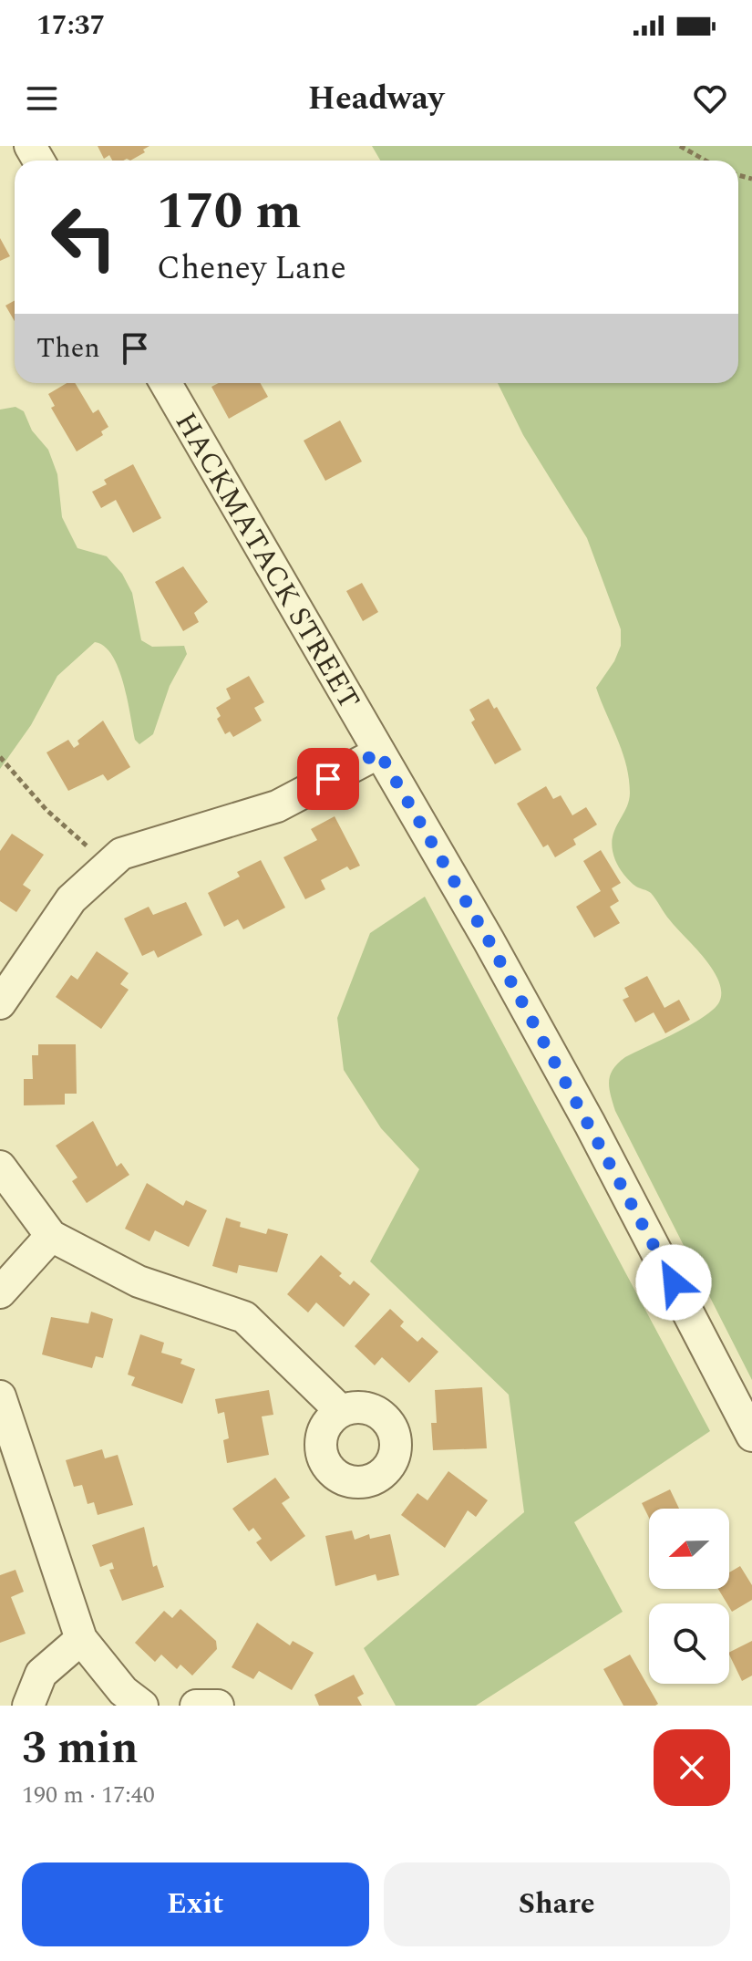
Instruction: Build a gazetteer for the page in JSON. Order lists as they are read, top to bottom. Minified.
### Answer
{"streets":{"street":["HACKMATACK STREET"]},"north":"left","page":{"status":"17:37","header":"Headway","turn":["170 m","Cheney Lane"],"then":"Then","heading":["3 min","190 m · 17:40"],"buttons":["Exit","Share"]}}
